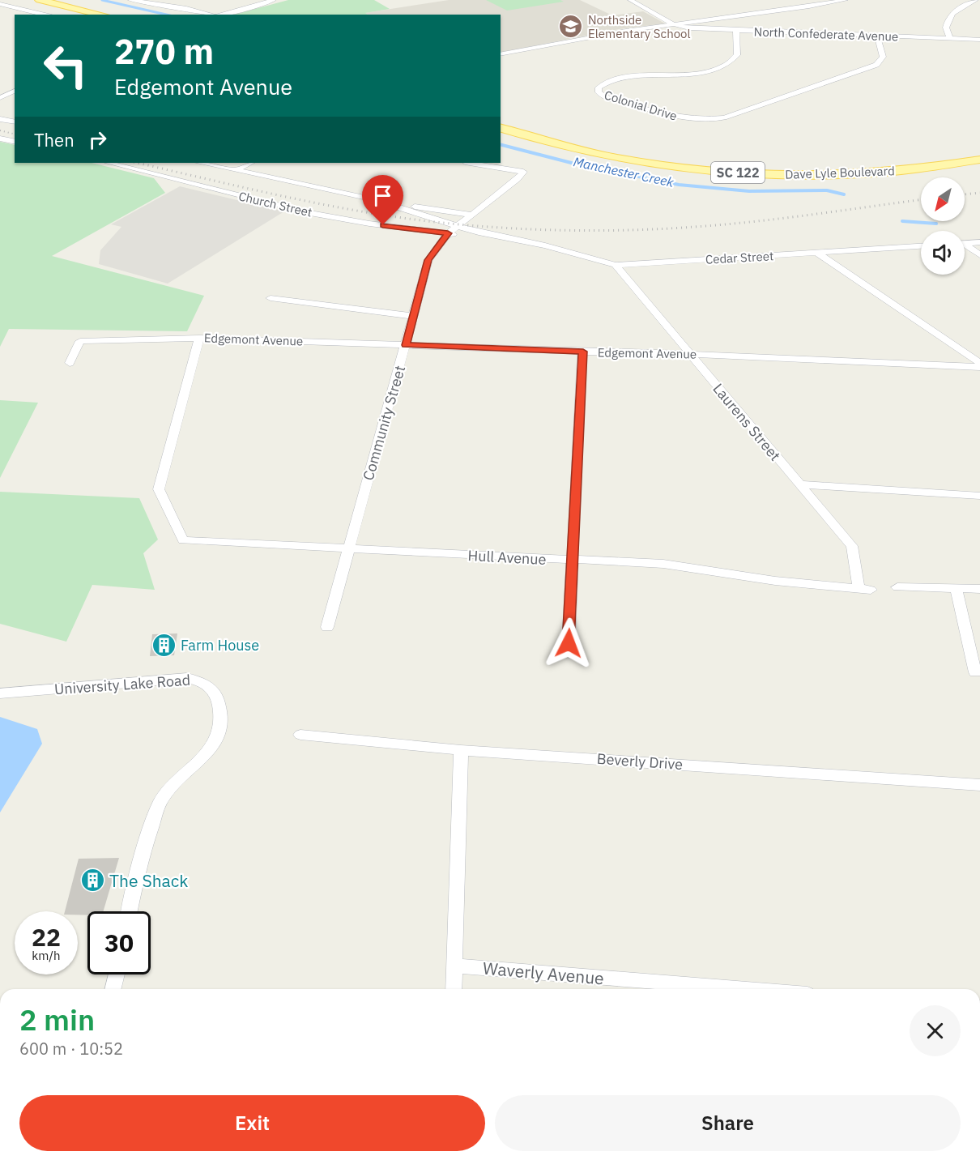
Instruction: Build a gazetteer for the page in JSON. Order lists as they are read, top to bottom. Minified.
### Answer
{"streets":{"main road":["SC 122","Dave Lyle Boulevard"],"street":["North Confederate Avenue","Colonial Drive","Church Street","Cedar Street","Edgemont Avenue","Laurens Street","Community Street","Hull Avenue","University Lake Road","Beverly Drive","Waverly Avenue"]},"crossings":[["North Confederate Avenue","Colonial Drive"],["Church Street","Community Street"],["Cedar Street","Laurens Street"],["Edgemont Avenue","Laurens Street"],["Edgemont Avenue","Community Street"],["Edgemont Avenue","Hull Avenue"],["Laurens Street","Hull Avenue"],["Community Street","Hull Avenue"]],"water":["Manchester Creek"],"places":{"school or university":["Northside Elementary School"],"building":["Farm House","The Shack"]},"north":"bottom left","page":{"turn":["270 m","Edgemont Avenue"],"then":"Then","speed":"22 km/h","limit":"30","heading":["2 min","600 m · 10:52"],"buttons":["Exit","Share"]}}
